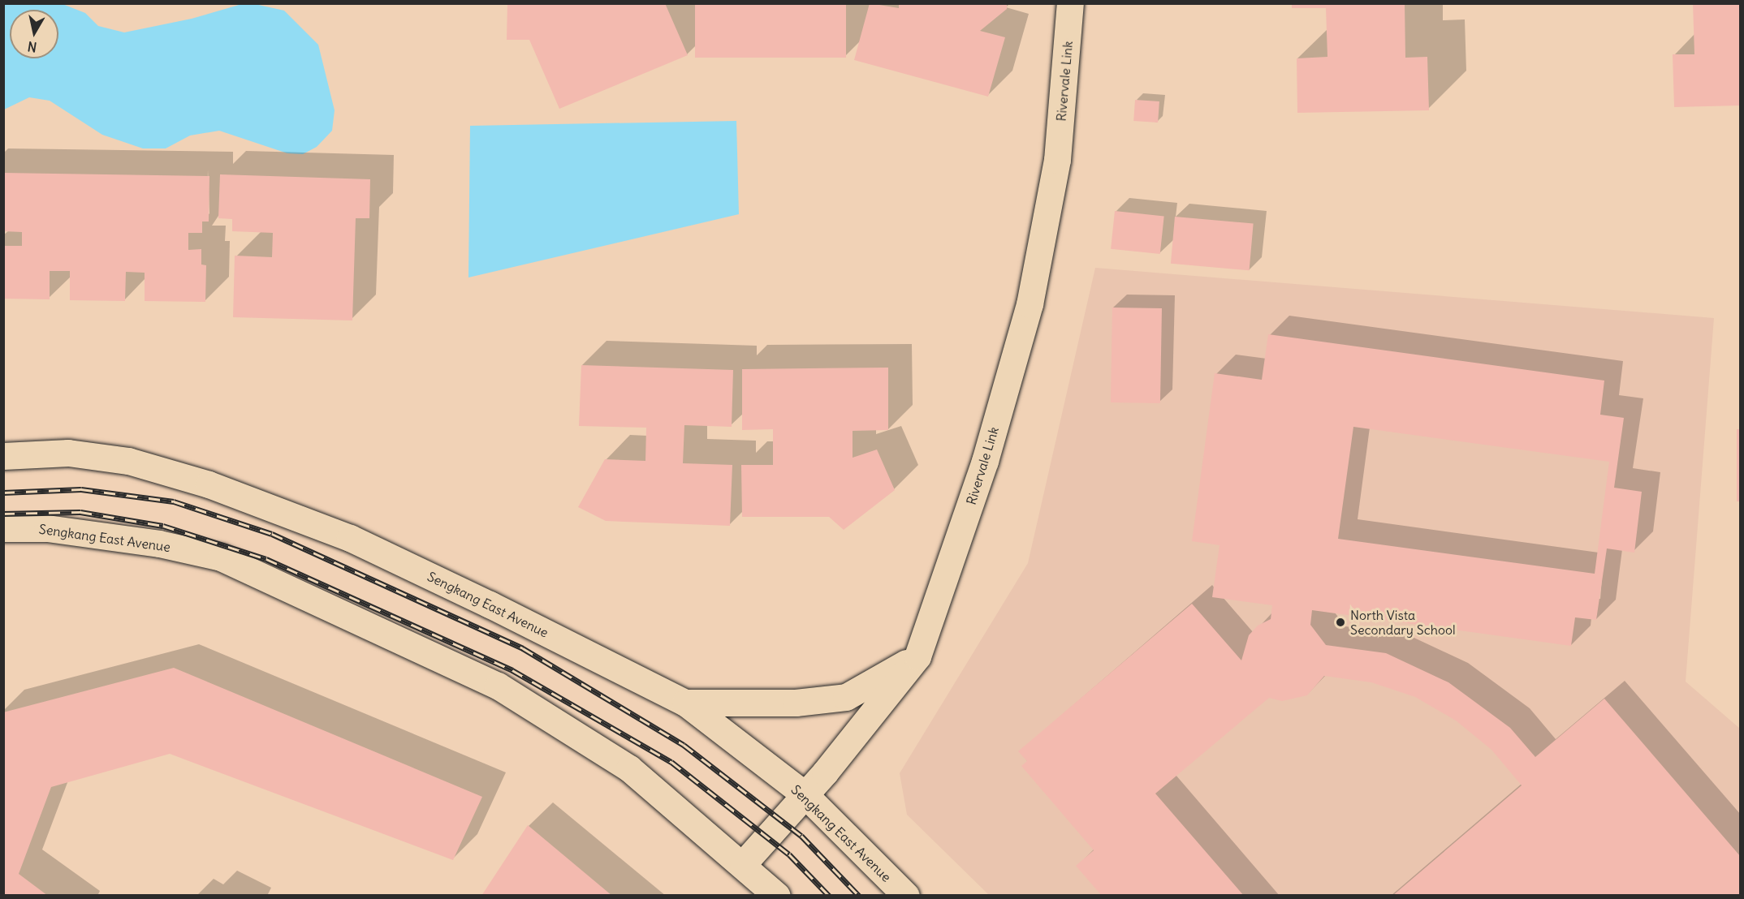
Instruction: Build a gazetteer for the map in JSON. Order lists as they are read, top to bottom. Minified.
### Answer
{"streets":{"main road":["Rivervale Link","Sengkang East Avenue"]},"crossings":[["Rivervale Link","Sengkang East Avenue"]],"places":["North Vista Secondary School"],"north":"bottom"}
